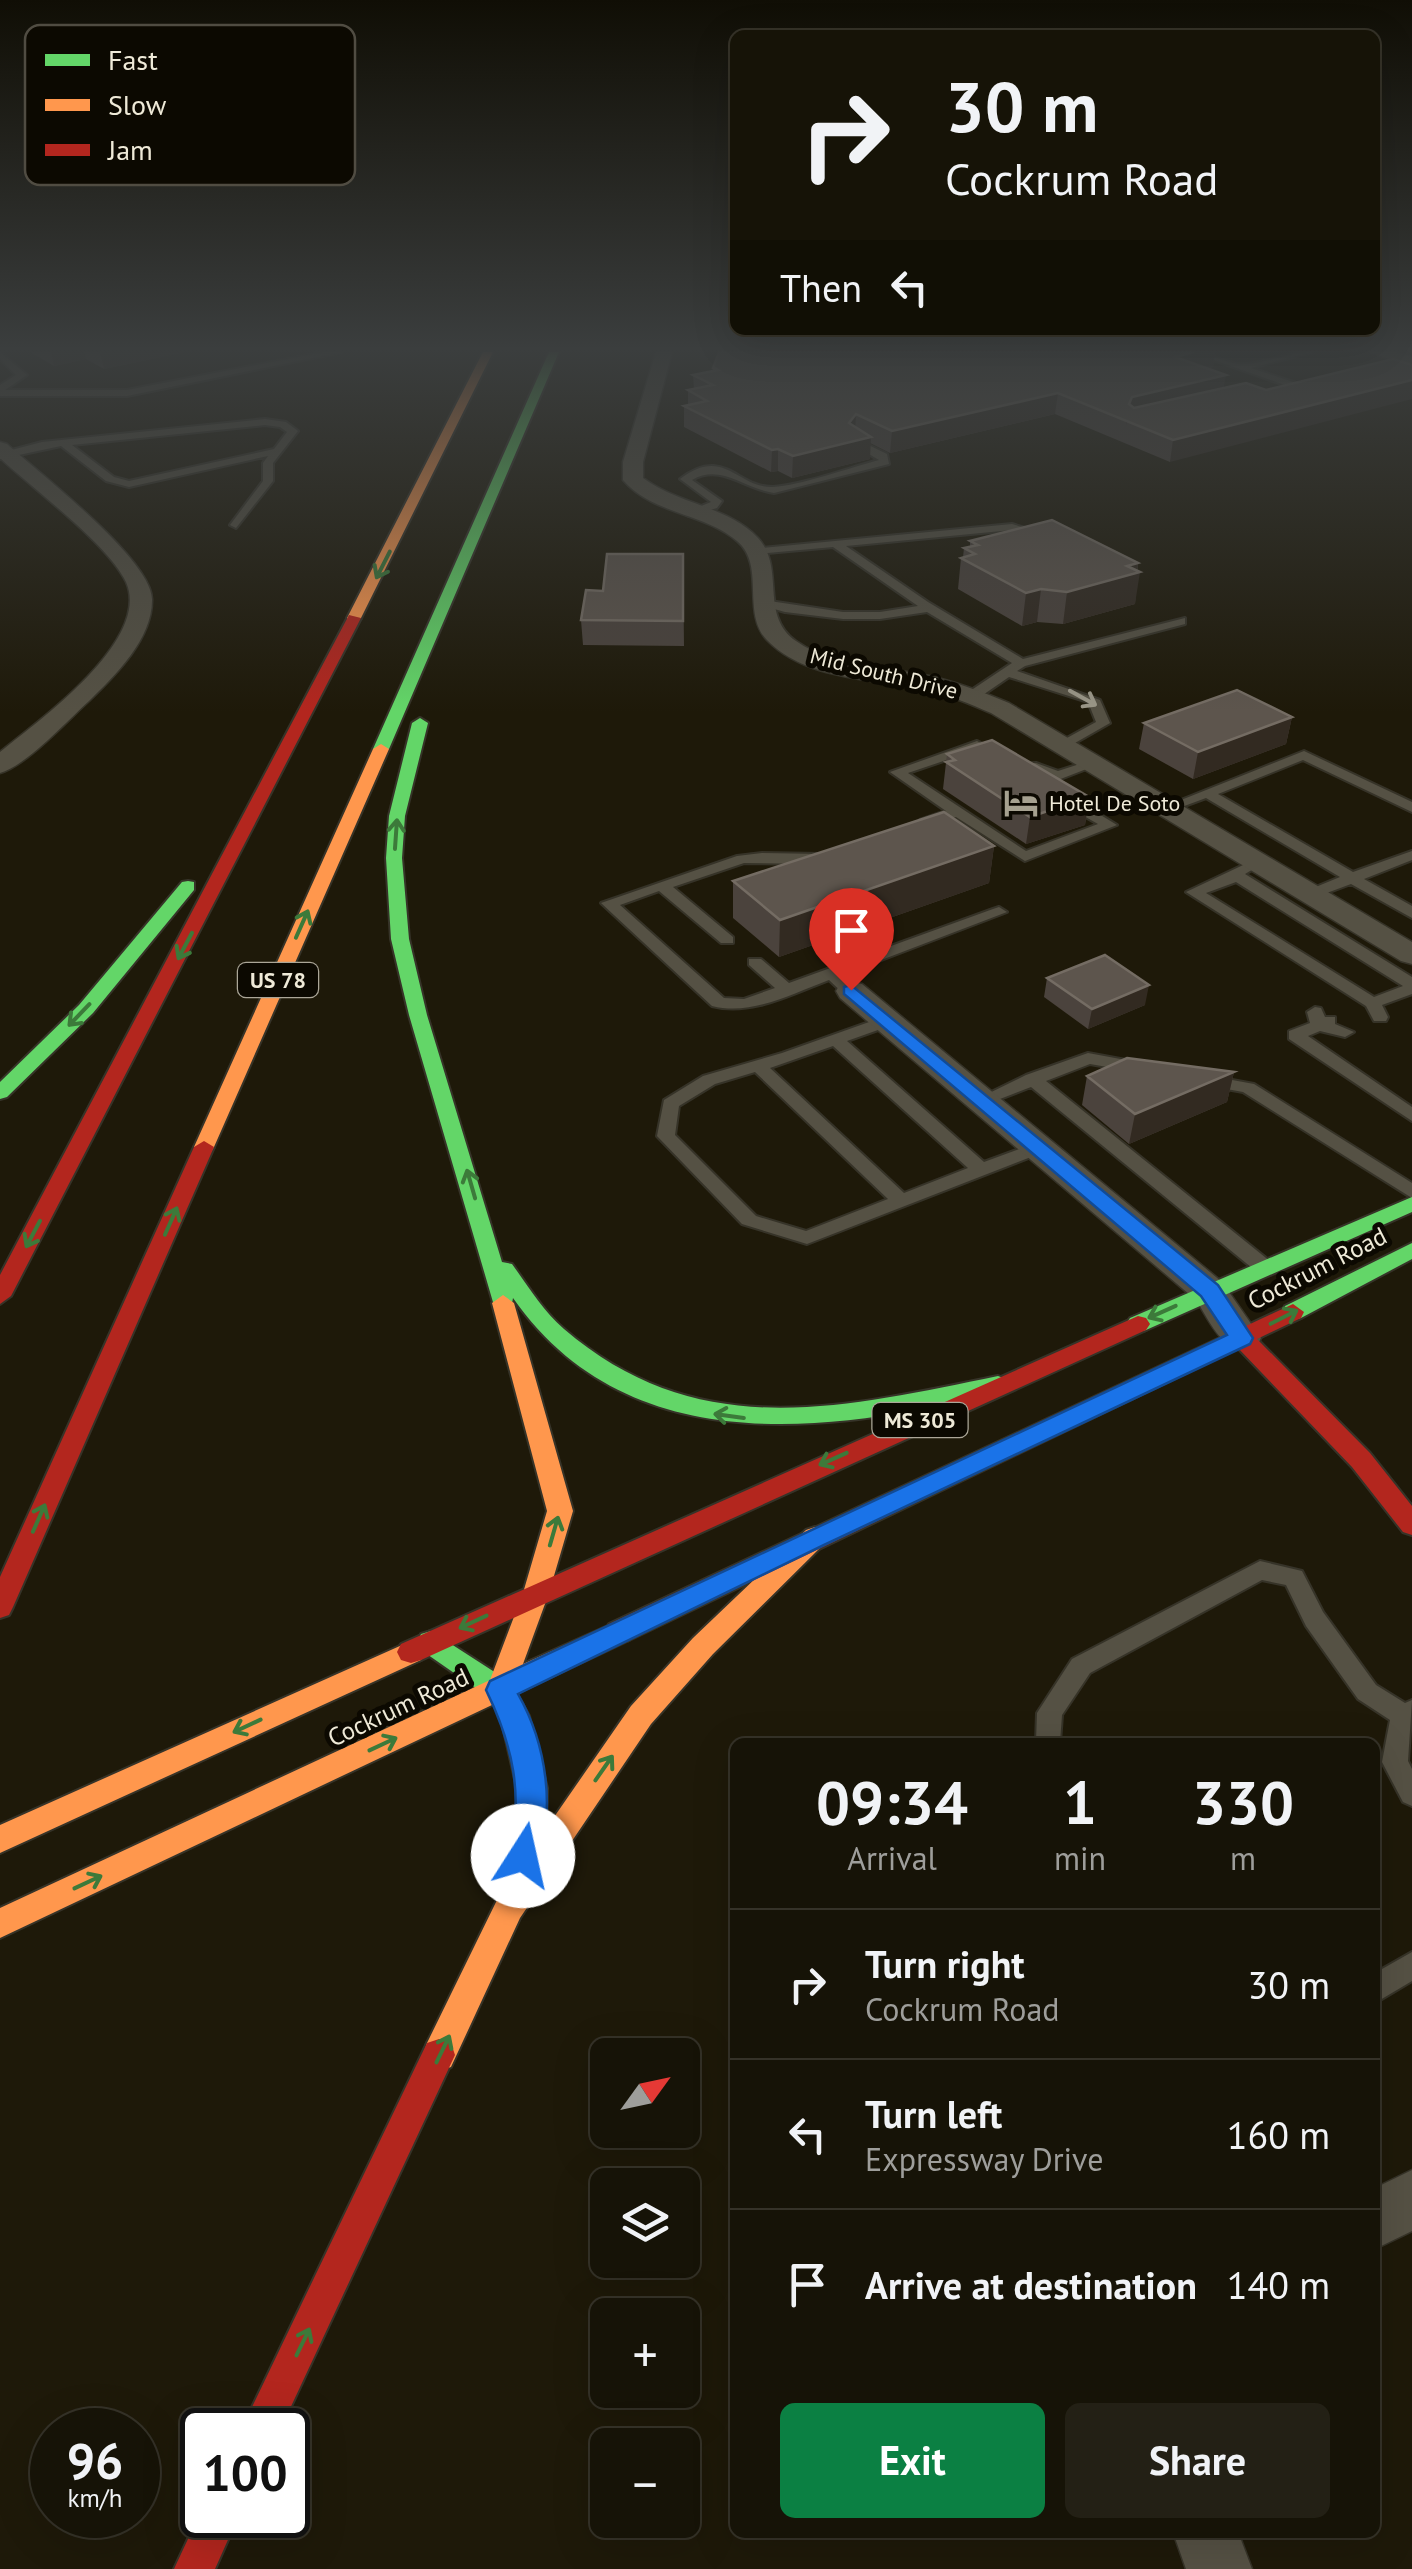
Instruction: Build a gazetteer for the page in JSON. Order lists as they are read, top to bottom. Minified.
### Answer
{"streets":{"main road":["US 78","Cockrum Road","MS 305"],"street":["Mid South Drive"]},"places":{"hotel":["Hotel De Soto"]},"legend":["Fast","Slow","Jam"],"north":"top right","page":{"turn":["30 m","Cockrum Road"],"then":"Then","eta":["09:34","Arrival","1","min","330","m"],"list":[{"name":"Turn right","note":"Cockrum Road","value":"30 m"},{"name":"Turn left","note":"Expressway Drive","value":"160 m"},{"name":"Arrive at destination","value":"140 m"}],"map_buttons":["+","−"],"buttons":["Exit","Share"],"speed":"96 km/h","limit":"100"}}
